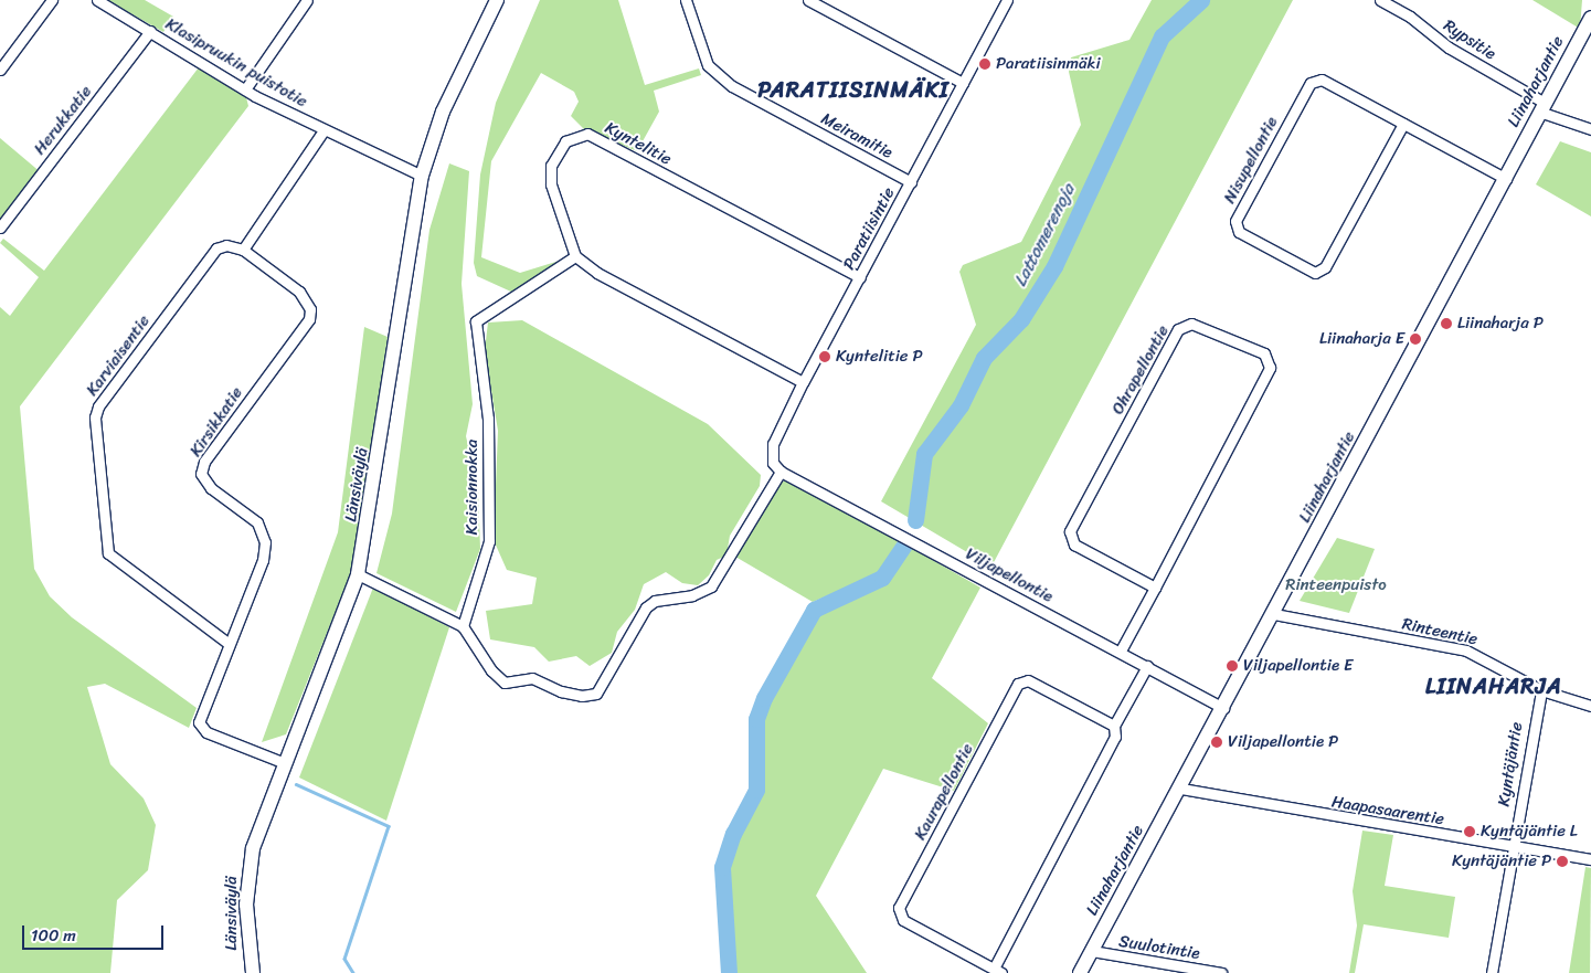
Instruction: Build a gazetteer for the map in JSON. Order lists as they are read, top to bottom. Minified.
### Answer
{"streets":{"main road":["Liinaharjantie","Länsiväylä"],"street":["Rypsitie","Klasipruukin puistotie","Herukkatie","Meiramitie","Kyntelitie","Nisupellontie","Paratiisintie","Karviaisentie","Ohrapellontie","Kirsikkatie","Kaisionnokka","Viljapellontie","Rinteentie","Kyntäjäntie","Kaurapellontie","Haapasaarentie","Suulotintie"]},"crossings":[["Rypsitie","Liinaharjantie"],["Klasipruukin puistotie","Herukkatie"],["Klasipruukin puistotie","Länsiväylä"],["Liinaharjantie","Nisupellontie"],["Liinaharjantie","Viljapellontie"],["Liinaharjantie","Rinteentie"],["Liinaharjantie","Haapasaarentie"],["Liinaharjantie","Suulotintie"],["Meiramitie","Paratiisintie"],["Kyntelitie","Paratiisintie"],["Kyntelitie","Kaisionnokka"],["Paratiisintie","Viljapellontie"],["Karviaisentie","Kirsikkatie"],["Ohrapellontie","Viljapellontie"],["Kirsikkatie","Länsiväylä"],["Viljapellontie","Kaurapellontie"],["Rinteentie","Kyntäjäntie"],["Kyntäjäntie","Haapasaarentie"]],"districts":["PARATIISINMÄKI","LIINAHARJA"],"water":["Lattomerenoja"],"parks":["Rinteenpuisto"],"places":["Paratiisinmäki","Liinaharja P","Liinaharja E","Kyntelitie P","Viljapellontie E","Viljapellontie P","Kyntäjäntie L","Kyntäjäntie P"],"scale_bar":"100 m"}
